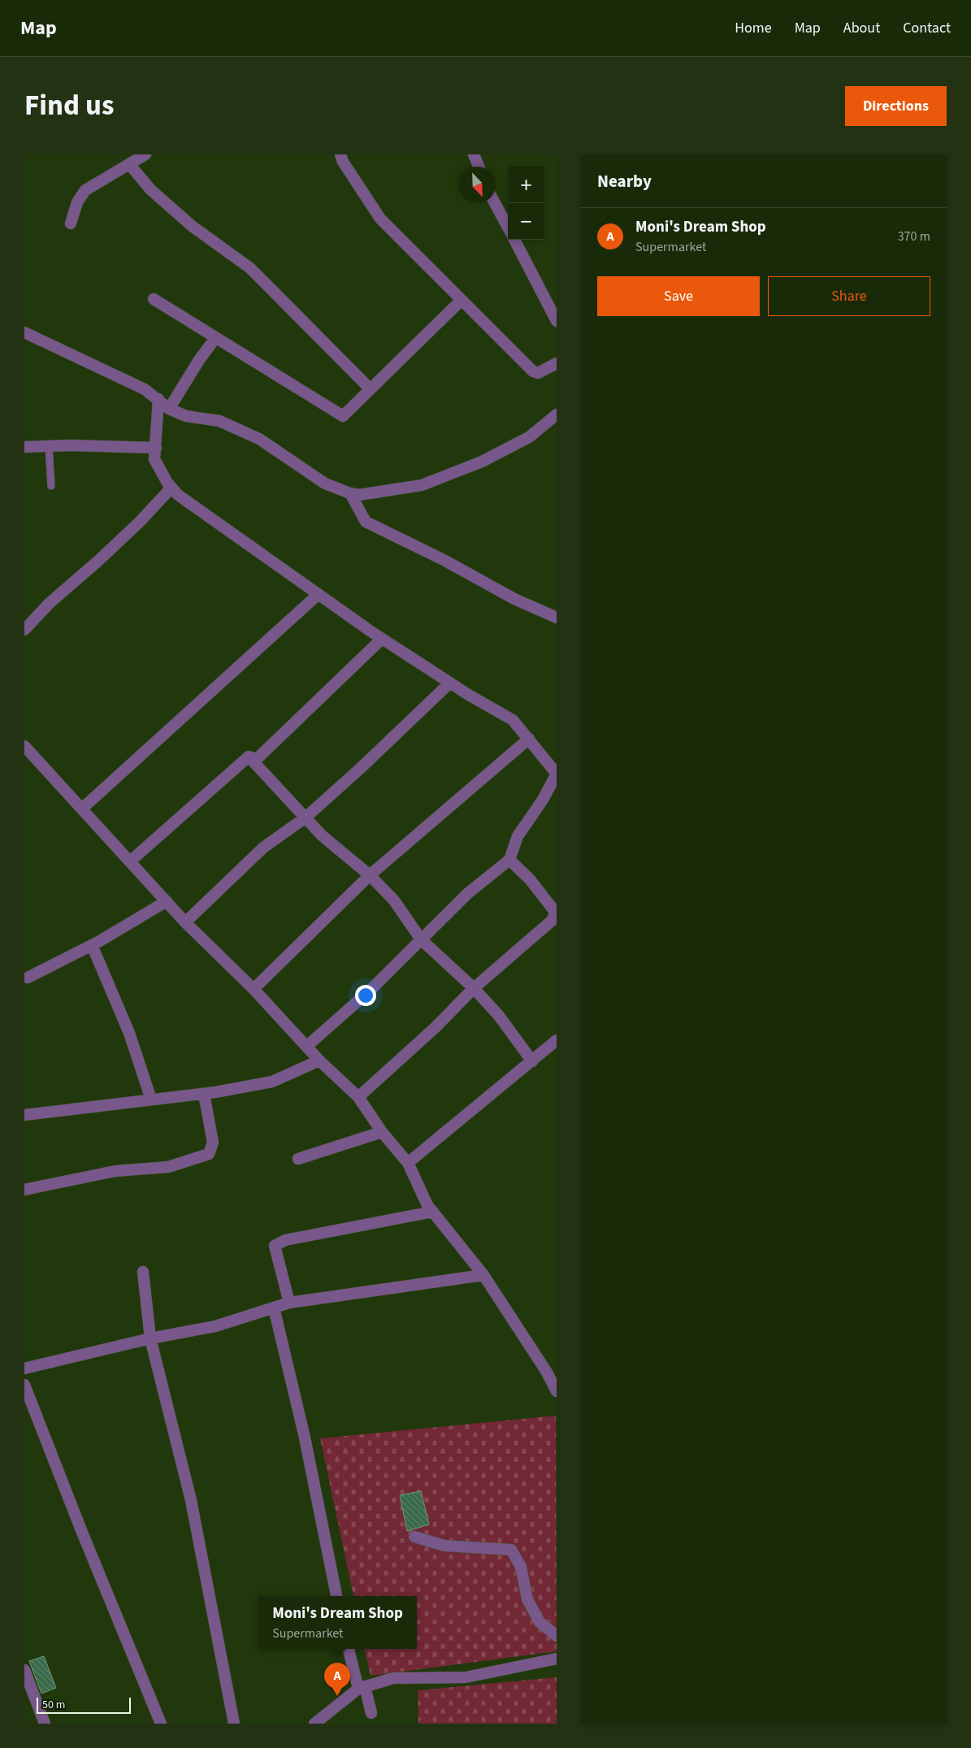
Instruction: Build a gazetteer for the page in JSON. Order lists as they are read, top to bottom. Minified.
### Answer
{"scale_bar":"50 m","north":"bottom right","page":{"header":"Map","nav":["Home","Map","About","Contact"],"title":"Find us","buttons":["Directions",["Save","Share"]],"heading":"Nearby","map_buttons":["+","−"],"list":[{"mark":"A","name":"Moni's Dream Shop","note":"Supermarket","value":"370 m"}],"popup":["Moni's Dream Shop","Supermarket"],"pins":"A","scale":"50 m"}}
